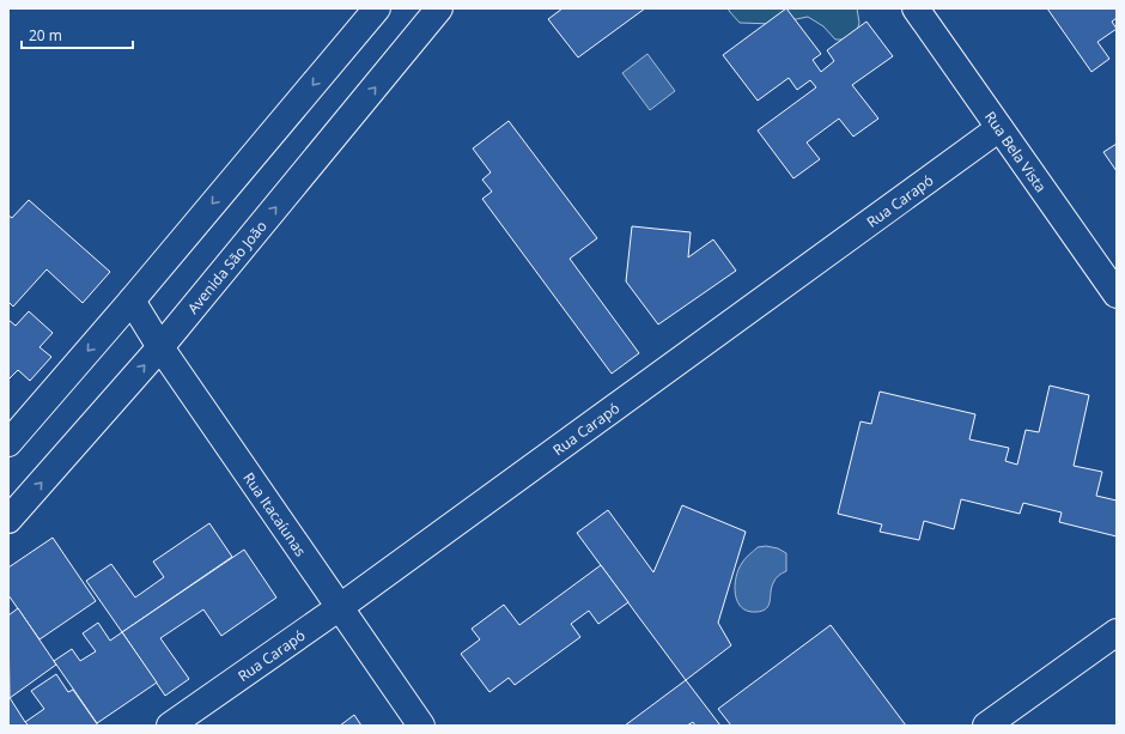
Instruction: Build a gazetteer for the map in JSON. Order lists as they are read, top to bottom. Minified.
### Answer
{"streets":{"street":["Rua Bela Vista","Rua Carapó","Avenida São João","Rua Itacaíunas"]},"crossings":[["Rua Bela Vista","Rua Carapó"],["Rua Carapó","Rua Itacaíunas"],["Avenida São João","Rua Itacaíunas"]],"scale_bar":"20 m"}
